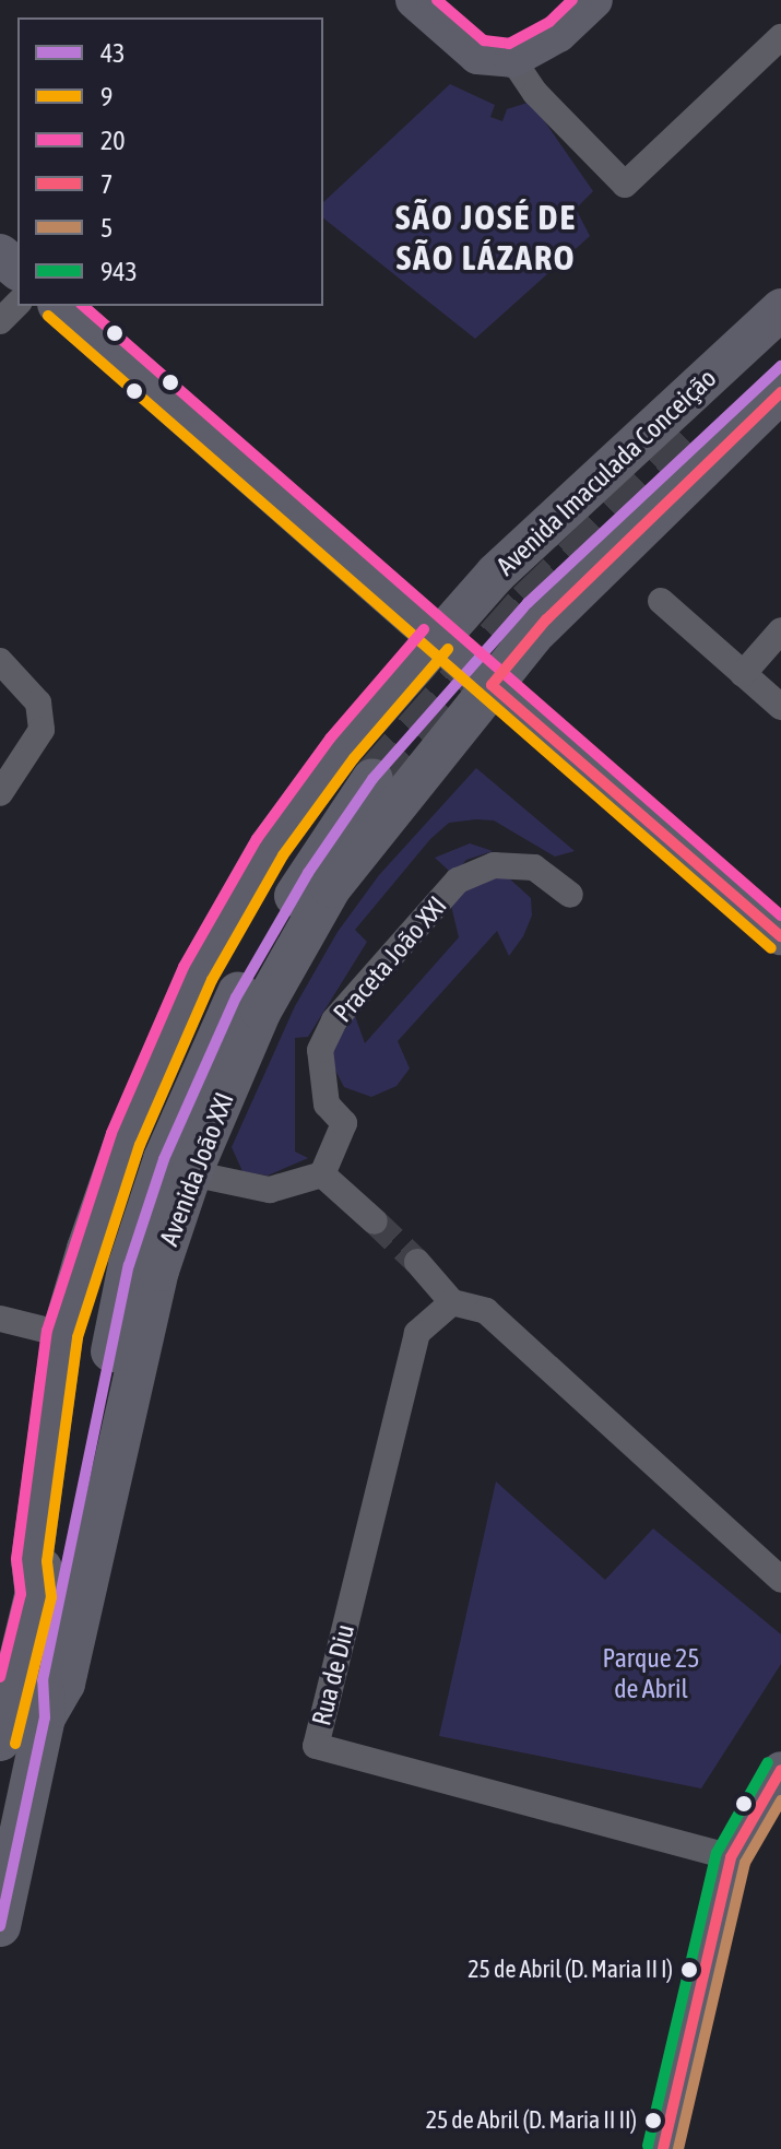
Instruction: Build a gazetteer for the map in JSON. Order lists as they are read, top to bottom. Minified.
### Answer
{"streets":{"main road":["Avenida Imaculada Conceição","Avenida João XXI"],"street":["Praceta João XXI","Rua de Diu"]},"crossings":[["Avenida Imaculada Conceição","Avenida João XXI"]],"districts":["SÃO JOSÉ DE SÃO LÁZARO"],"parks":["Parque 25 de Abril"],"places":["25 de Abril (D. Maria II I)","25 de Abril (D. Maria II II)"],"lines":["transit line 20","transit line 9","transit line 43","transit line 7","transit line 943","transit line 5"],"legend":["43","9","20","7","5","943"]}
